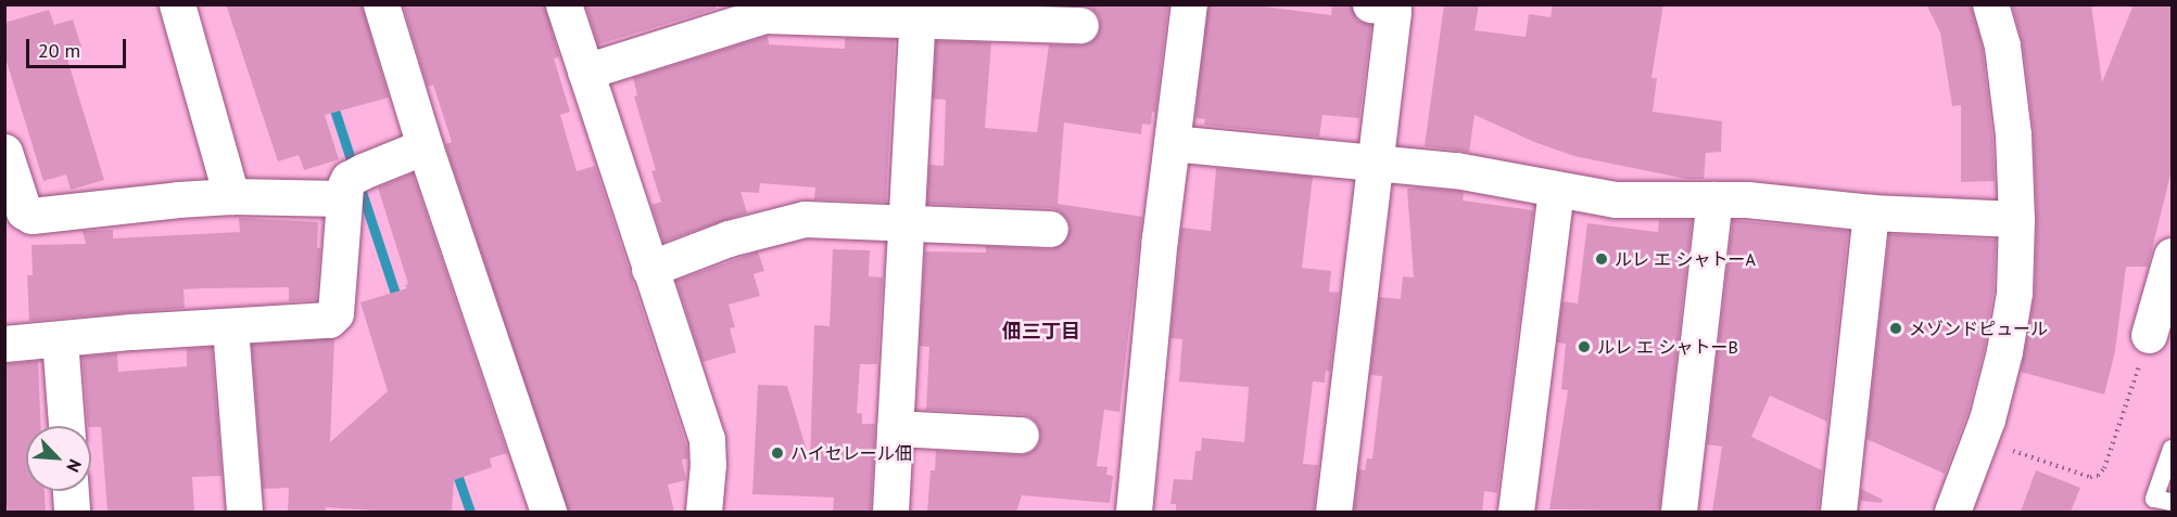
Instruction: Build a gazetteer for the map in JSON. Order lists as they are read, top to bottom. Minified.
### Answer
{"districts":["佃三丁目"],"places":["ルレ エ シャトーA","メゾンドピュール","ルレ エ シャトーB","ハイセレール佃"],"scale_bar":"20 m","north":"bottom right"}
